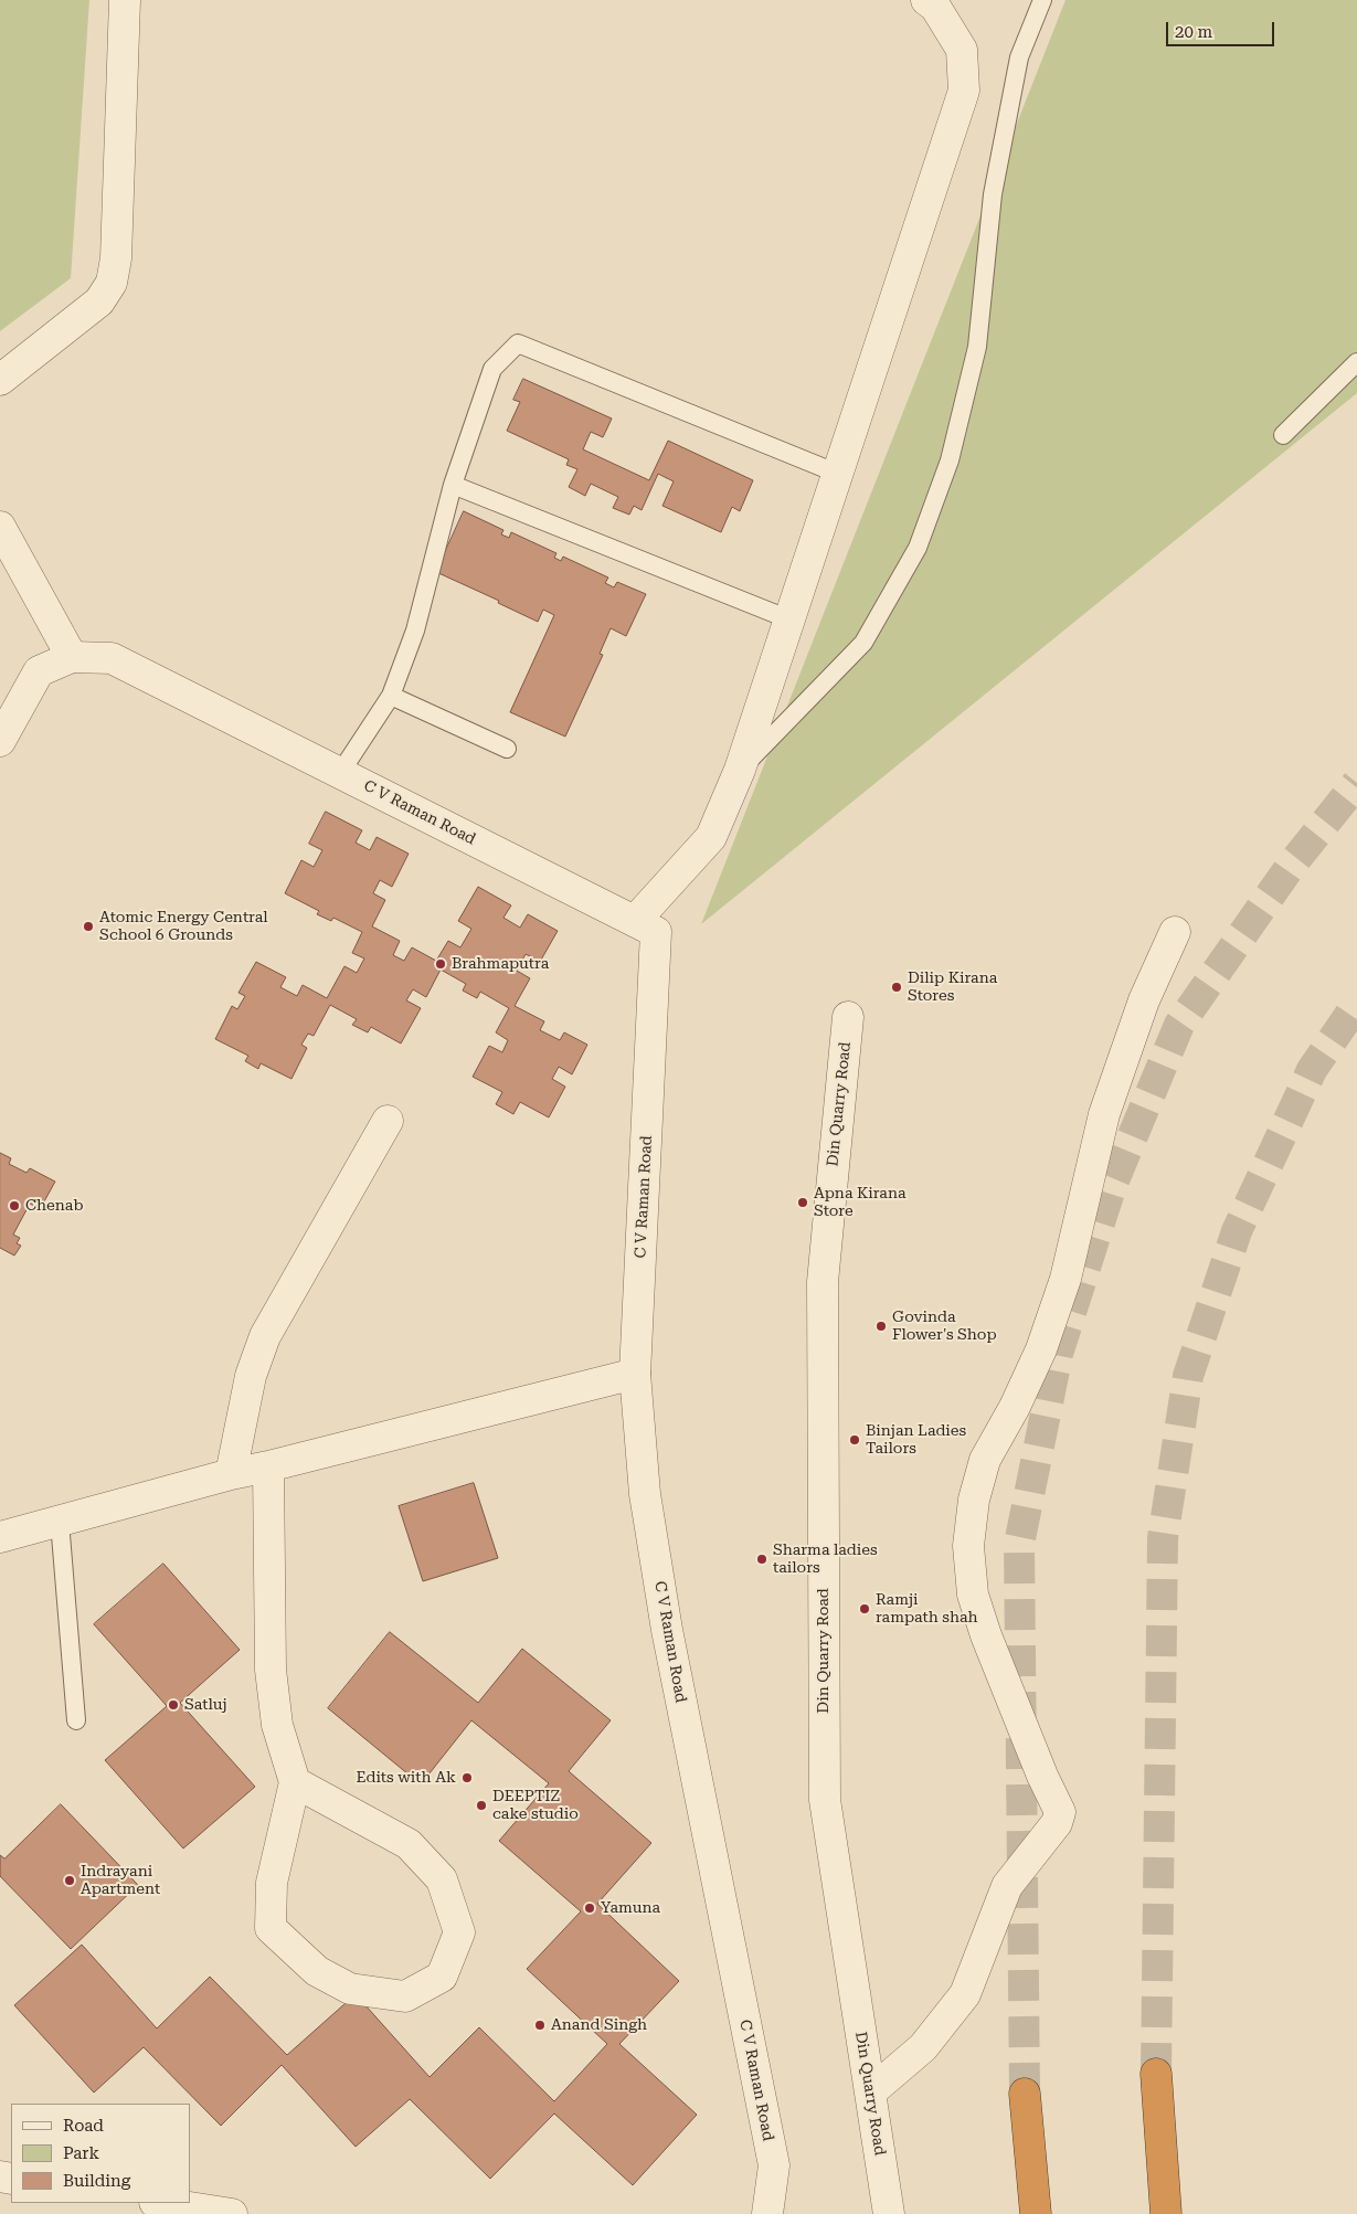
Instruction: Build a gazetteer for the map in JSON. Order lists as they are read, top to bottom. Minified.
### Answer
{"streets":{"street":["C V Raman Road","Din Quarry Road"]},"places":["Atomic Energy Central School 6 Grounds","Brahmaputra","Dilip Kirana Stores","Apna Kirana Store","Chenab","Govinda Flower's Shop","Binjan Ladies Tailors","Sharma ladies tailors","Ramji rampath shah","Satluj","Edits with Ak","DEEPTIZ cake studio","Indrayani Apartment","Yamuna","Anand Singh"],"legend":["Road","Park","Building"],"scale_bar":"20 m"}
